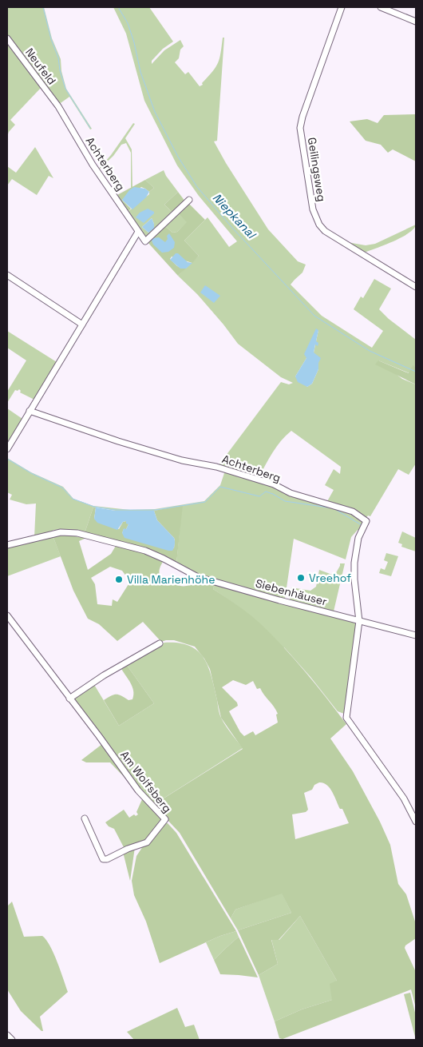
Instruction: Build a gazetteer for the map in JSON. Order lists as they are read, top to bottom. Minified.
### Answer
{"streets":{"street":["Neufeld","Achterberg","Geilingsweg","Siebenhäuser","Am Wolfsberg"]},"crossings":[["Neufeld","Achterberg"],["Achterberg","Siebenhäuser"]],"water":["Niepkanal"],"places":["Vreehof","Villa Marienhöhe"]}
